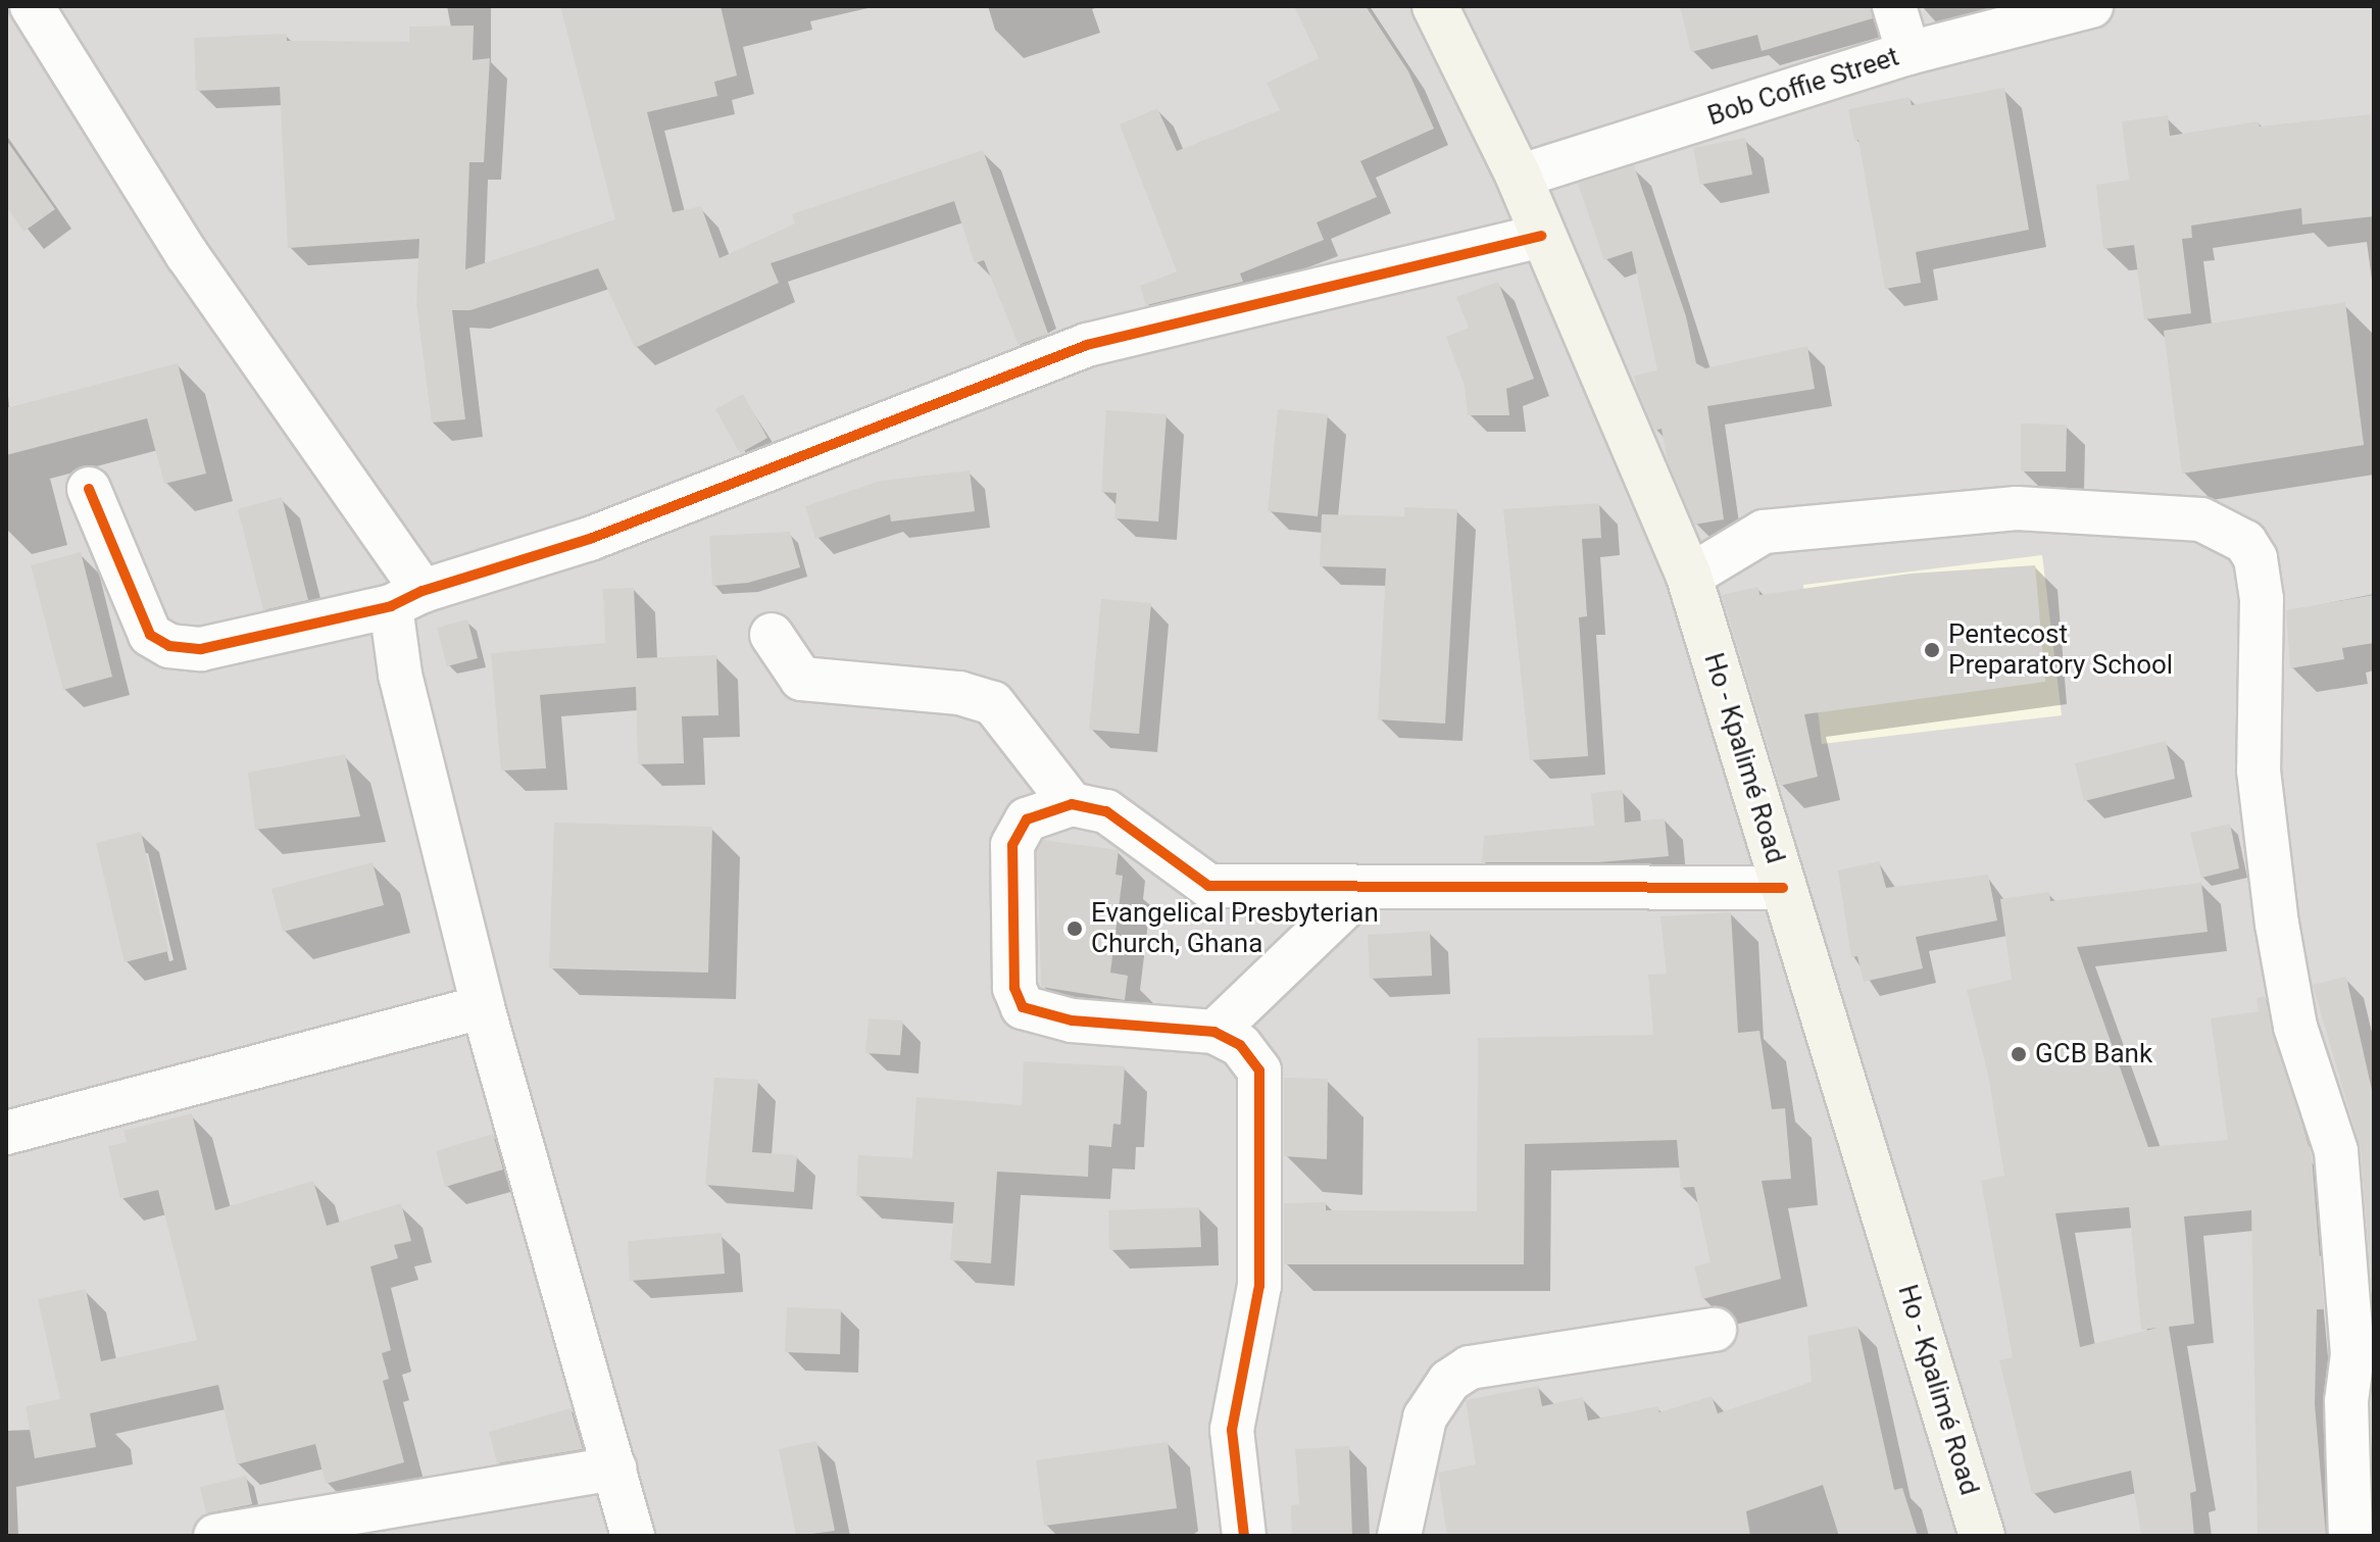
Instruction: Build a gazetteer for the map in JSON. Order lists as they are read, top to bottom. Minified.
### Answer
{"streets":{"main road":["Ho - Kpalimé Road"],"street":["Bob Coffie Street"]},"crossings":[["Bob Coffie Street","Ho - Kpalimé Road"]],"places":["Pentecost Preparatory School","Evangelical Presbyterian Church, Ghana","GCB Bank"]}
